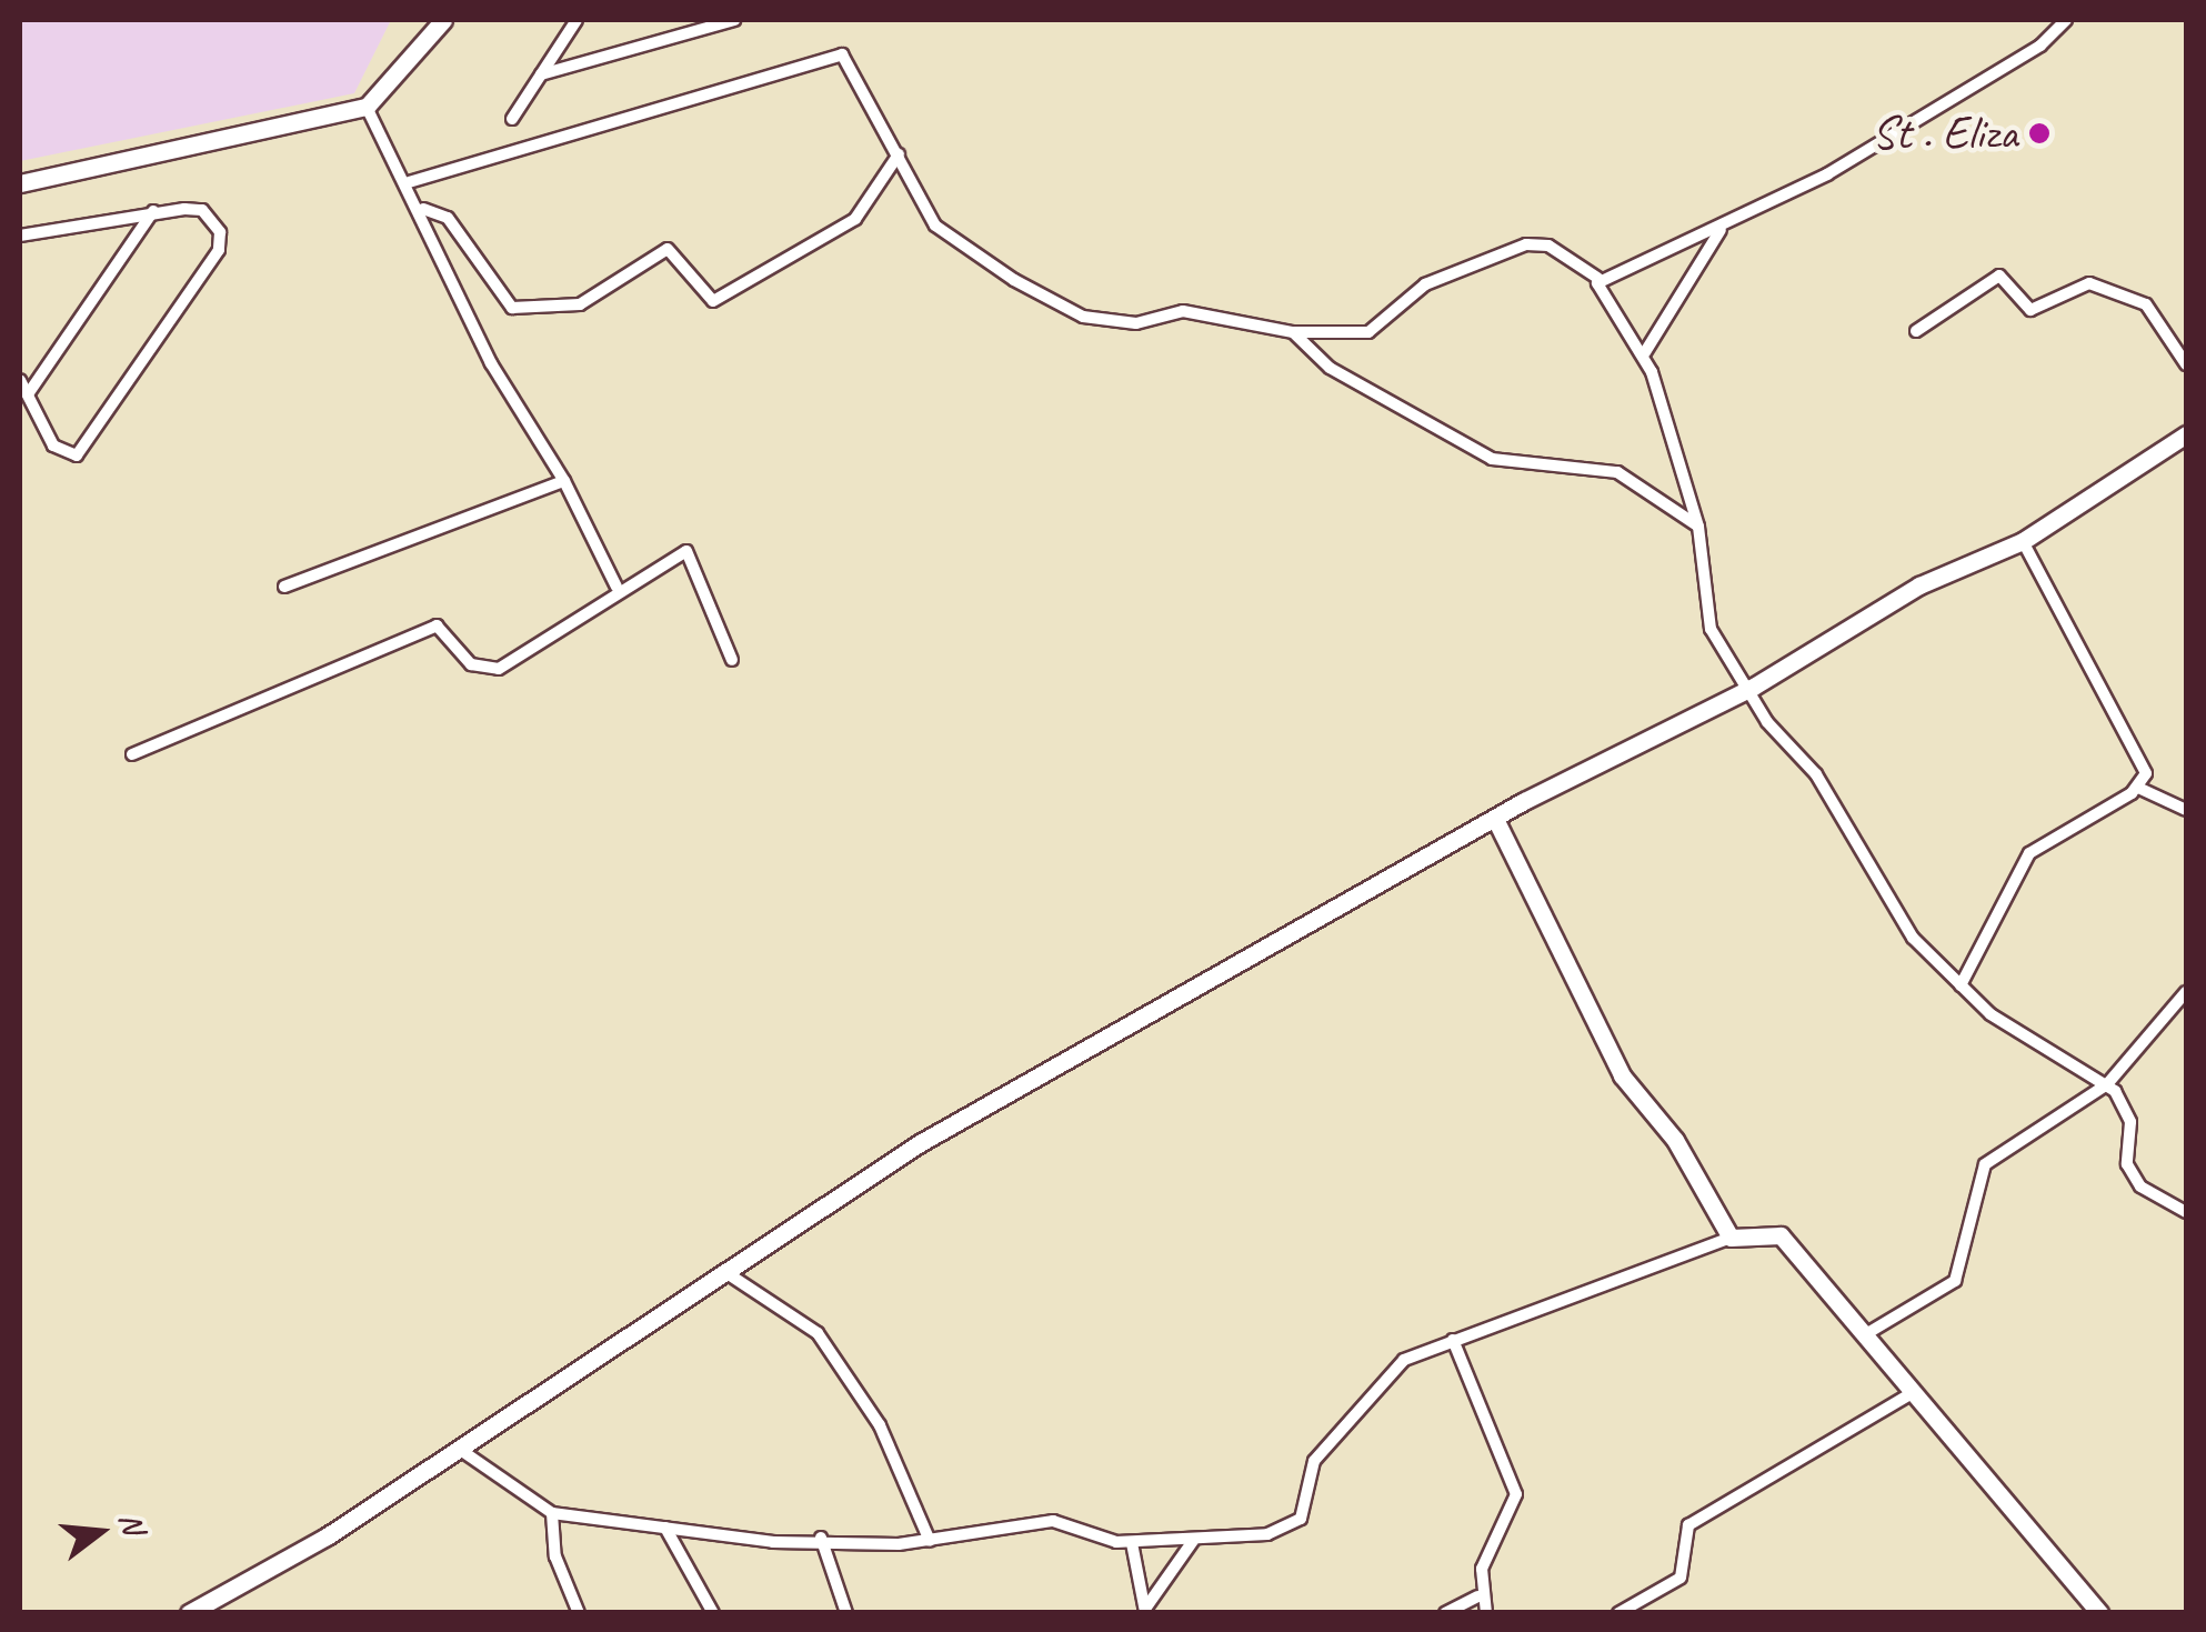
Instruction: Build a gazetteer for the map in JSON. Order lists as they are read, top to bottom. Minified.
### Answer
{"places":["St . Eliza"],"north":"right"}
